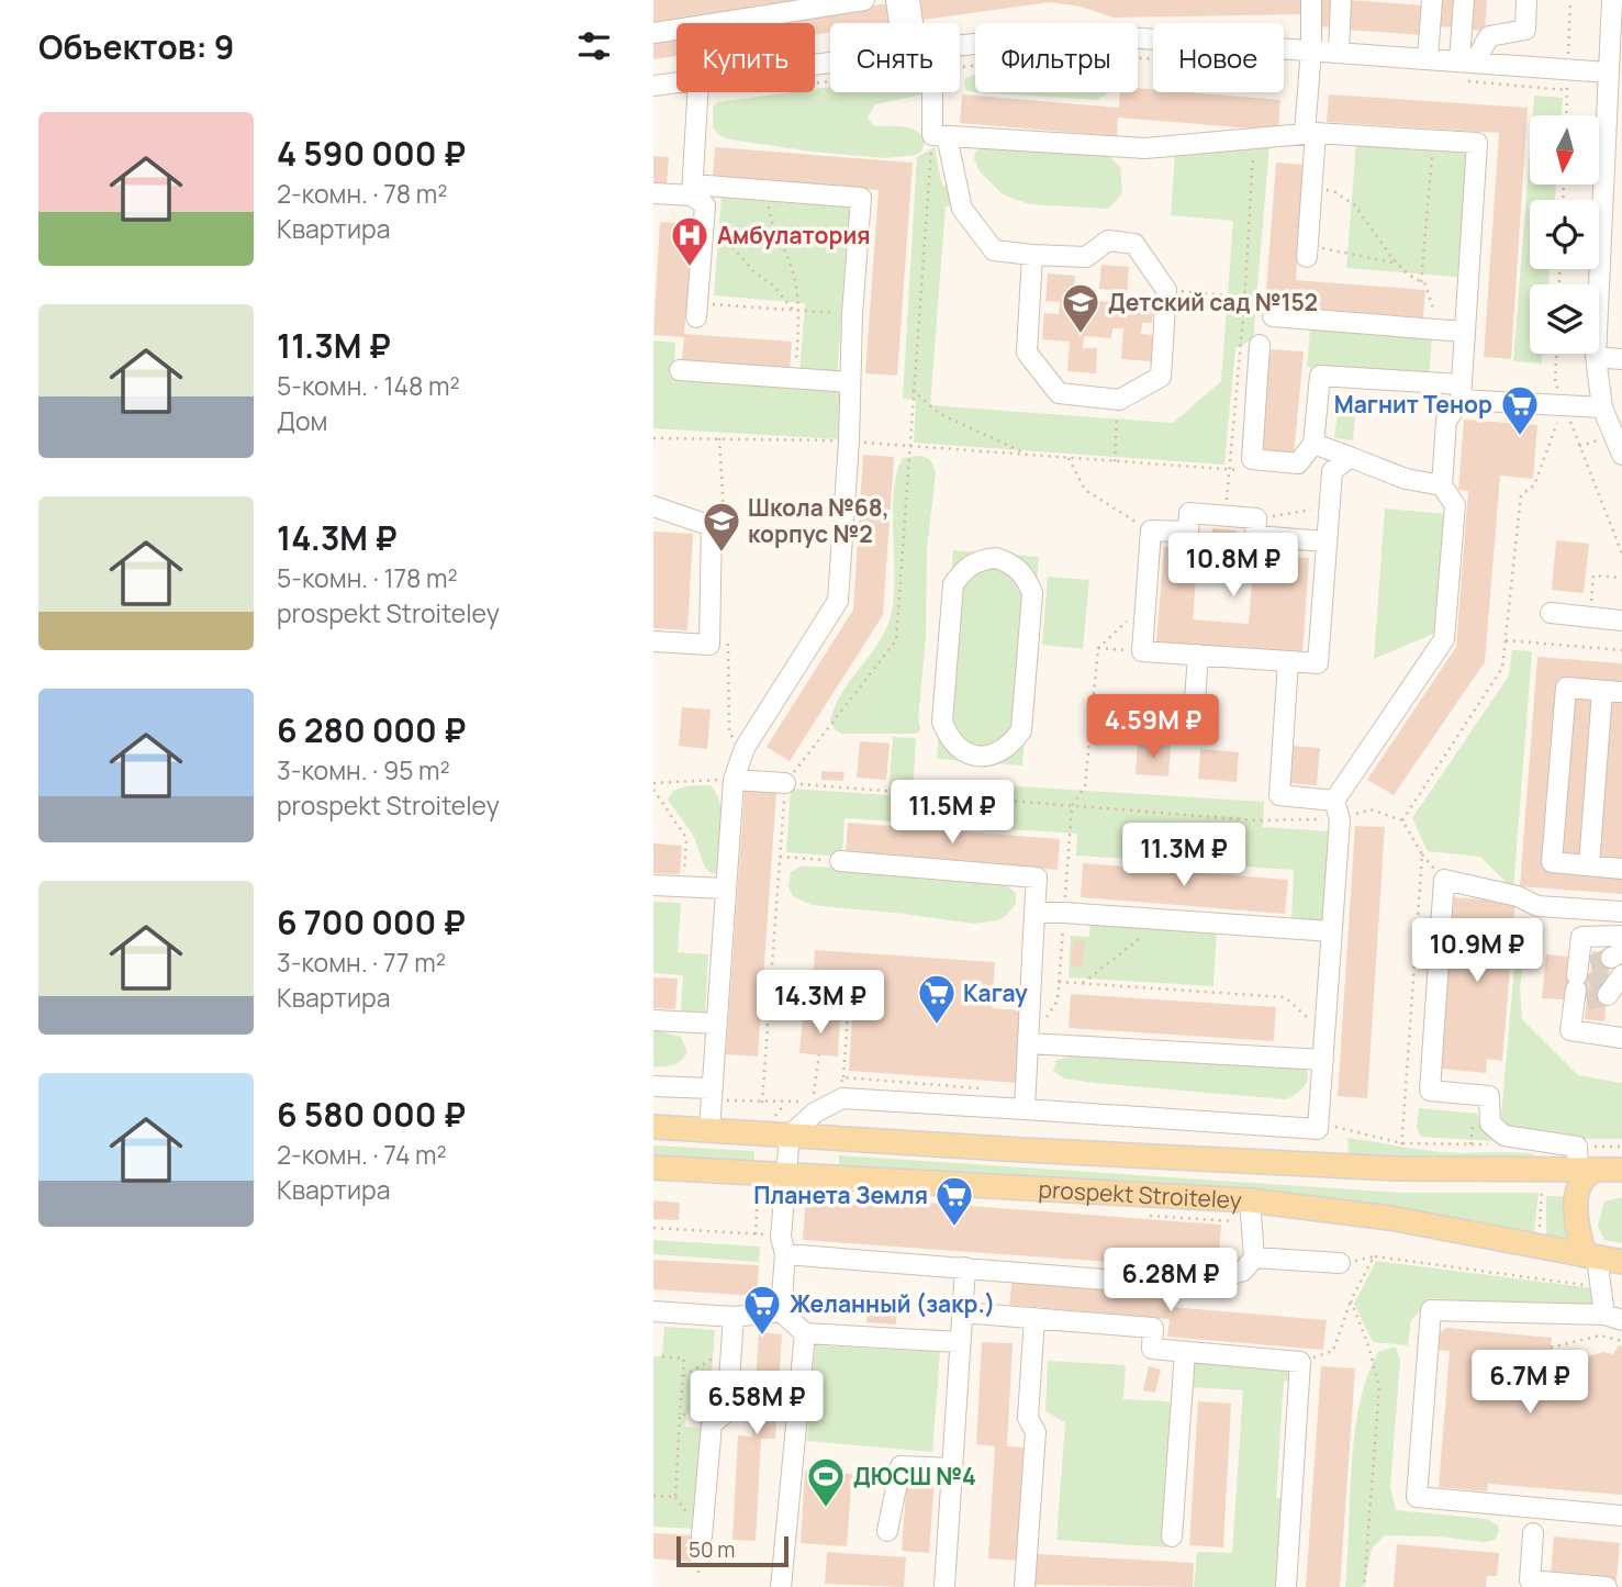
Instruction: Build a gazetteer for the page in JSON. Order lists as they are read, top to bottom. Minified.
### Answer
{"streets":{"main road":["prospekt Stroiteley"]},"places":{"hospital":["Амбулатория"],"school or university":["Детский сад №152","Школа №68, корпус №2"],"supermarket":["Магнит Тенор","Кагау","Планета Земля","Желанный (закр.)"],"sports":["ДЮСШ №4"]},"scale_bar":"50 m","north":"bottom","page":{"heading":"Объектов: 9","chip":["Купить","Снять","Фильтры","Новое"],"list":[{"name":"4 590 000 ₽","note":"2-комн. · 78 m² · Квартира"},{"name":"11.3M ₽","note":"5-комн. · 148 m² · Дом"},{"name":"14.3M ₽","note":"5-комн. · 178 m² · prospekt Stroiteley"},{"name":"6 280 000 ₽","note":"3-комн. · 95 m² · prospekt Stroiteley"},{"name":"6 700 000 ₽","note":"3-комн. · 77 m² · Квартира"},{"name":"6 580 000 ₽","note":"2-комн. · 74 m² · Квартира"}],"price":["10.8M ₽","4.59M ₽","11.5M ₽","11.3M ₽","10.9M ₽","14.3M ₽","6.28M ₽","6.7M ₽","6.58M ₽"],"scale":"50 m"}}
